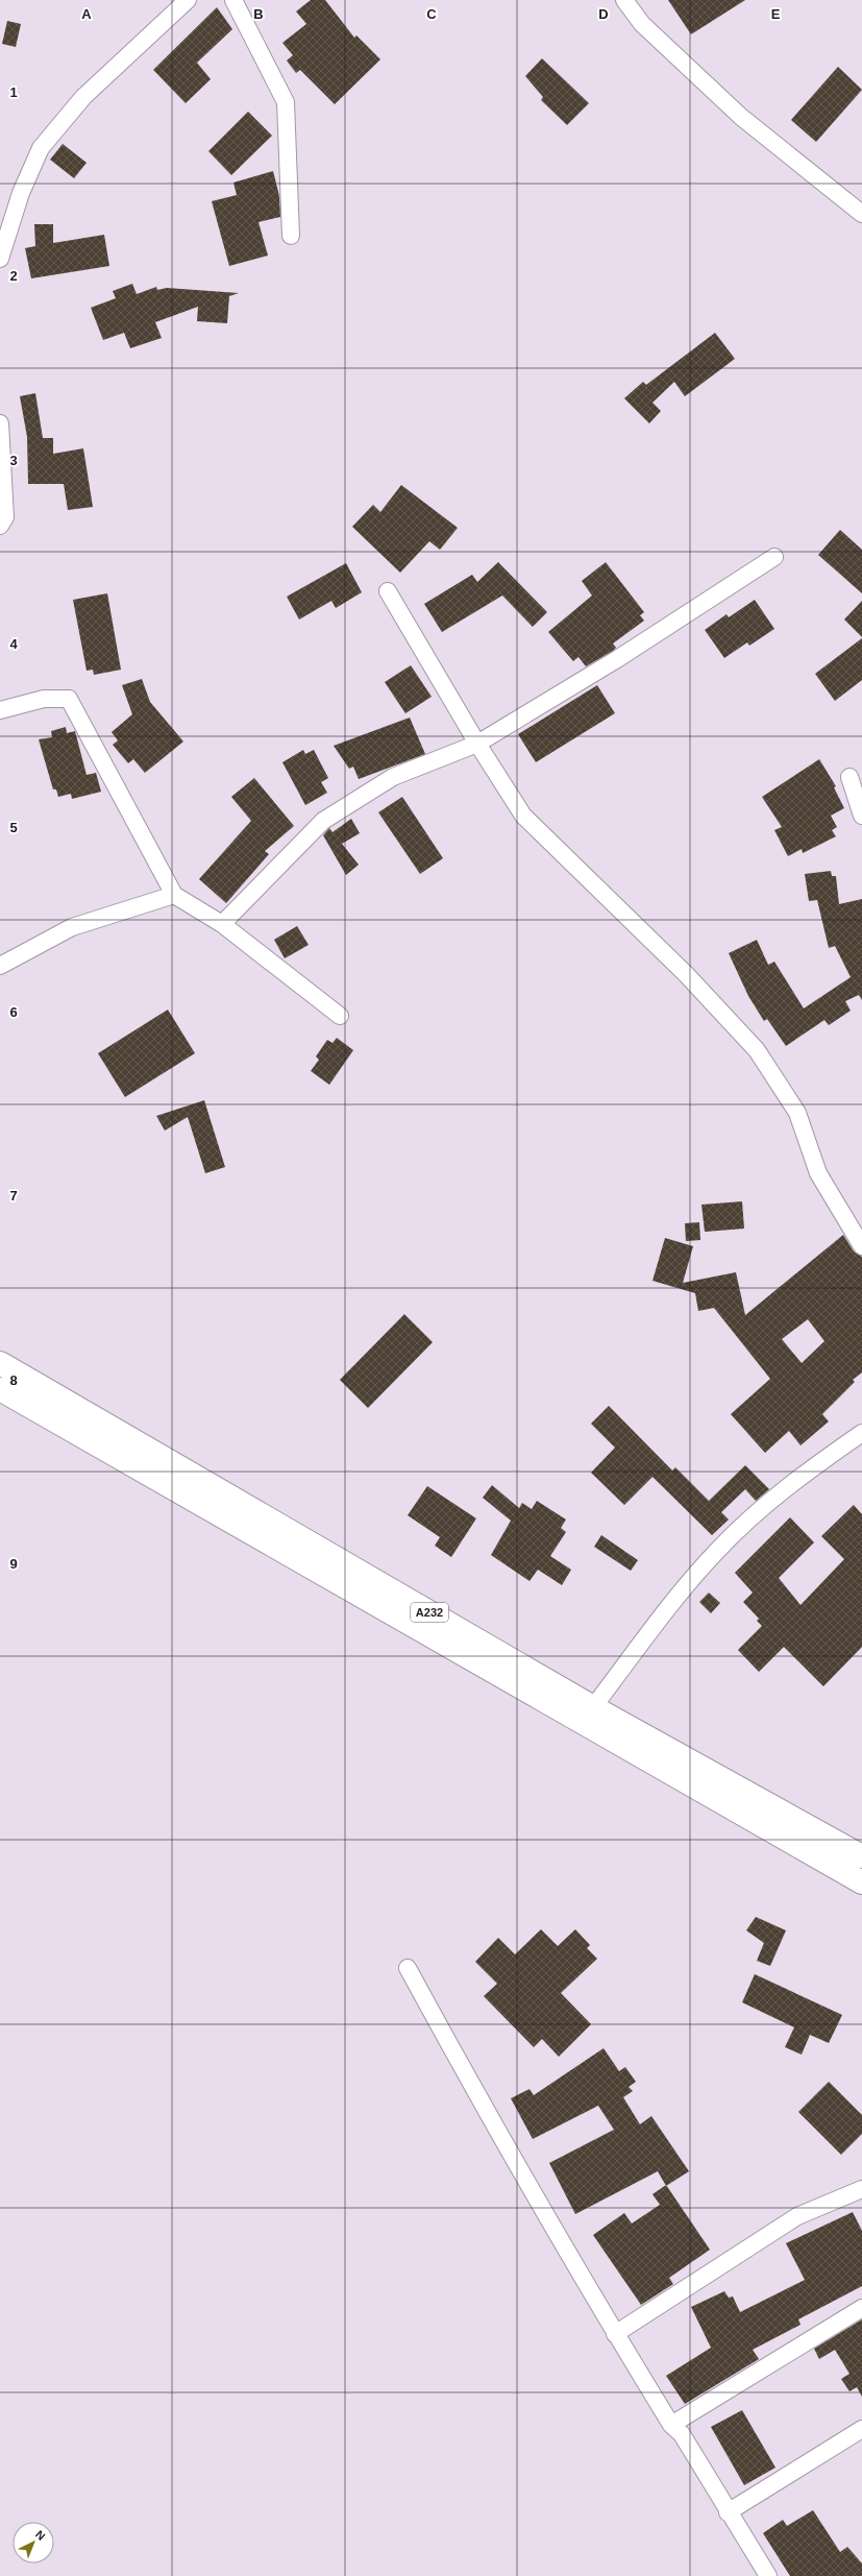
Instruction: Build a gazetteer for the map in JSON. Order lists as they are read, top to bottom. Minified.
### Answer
{"streets":{"highway":["A232"]},"north":"top right","grid":{"columns":["A","B","C","D","E"],"rows":["1","2","3","4","5","6","7","8","9"]}}
